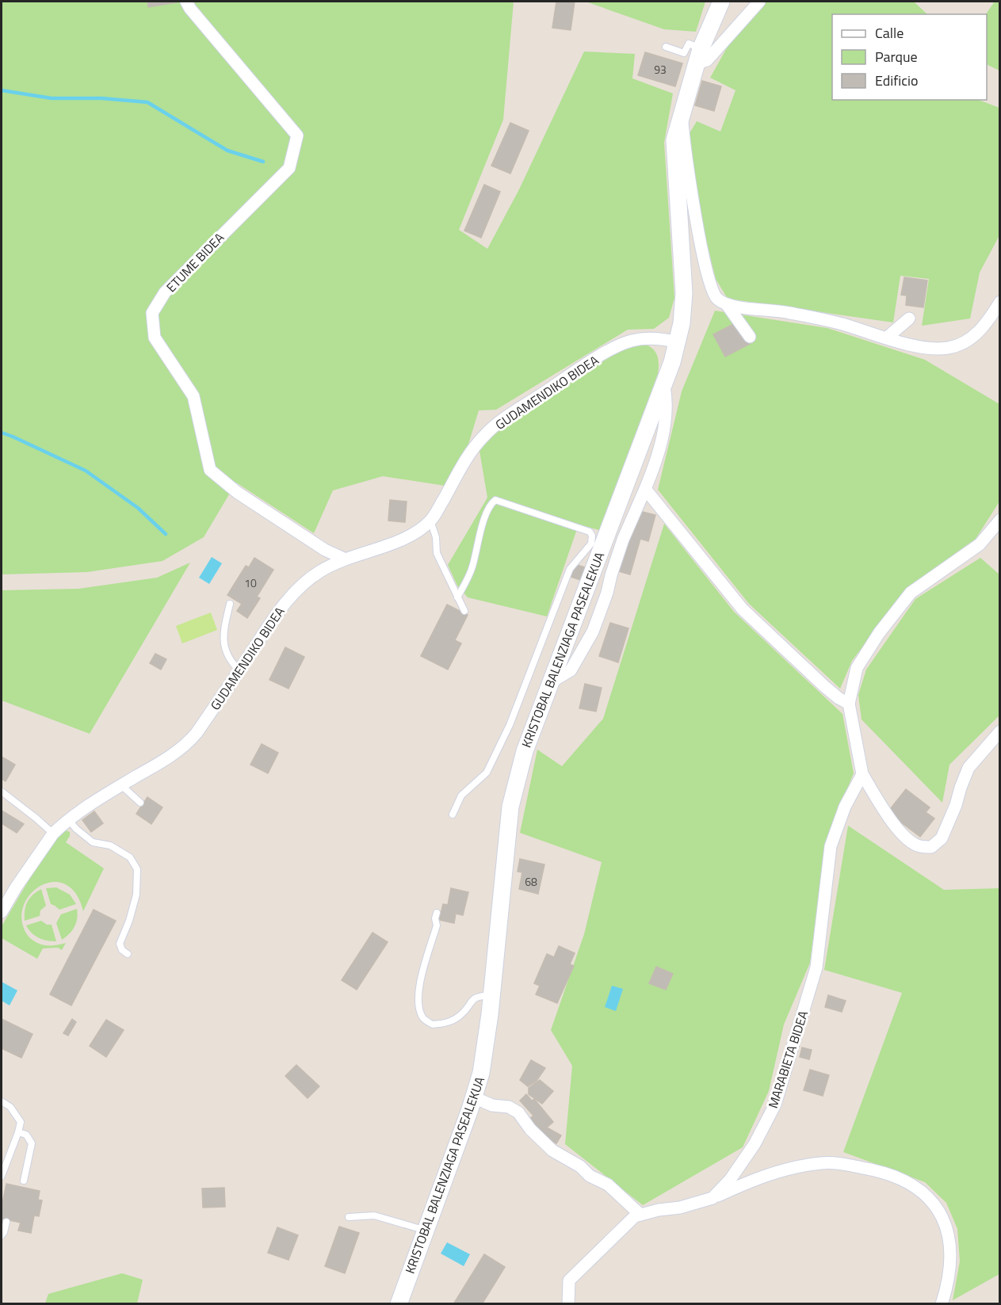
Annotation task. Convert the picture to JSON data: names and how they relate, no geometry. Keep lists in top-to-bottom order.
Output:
{
  "streets": {
    "street": [
      "ETUME BIDEA",
      "GUDAMENDIKO BIDEA",
      "KRISTOBAL BALENZIAGA PASEALEKUA",
      "MARABIETA BIDEA"
    ]
  },
  "crossings": [
    ["ETUME BIDEA", "GUDAMENDIKO BIDEA"],
    ["GUDAMENDIKO BIDEA", "KRISTOBAL BALENZIAGA PASEALEKUA"]
  ],
  "house_numbers": ["93", "10", "68"],
  "legend": ["Calle", "Parque", "Edificio"]
}
